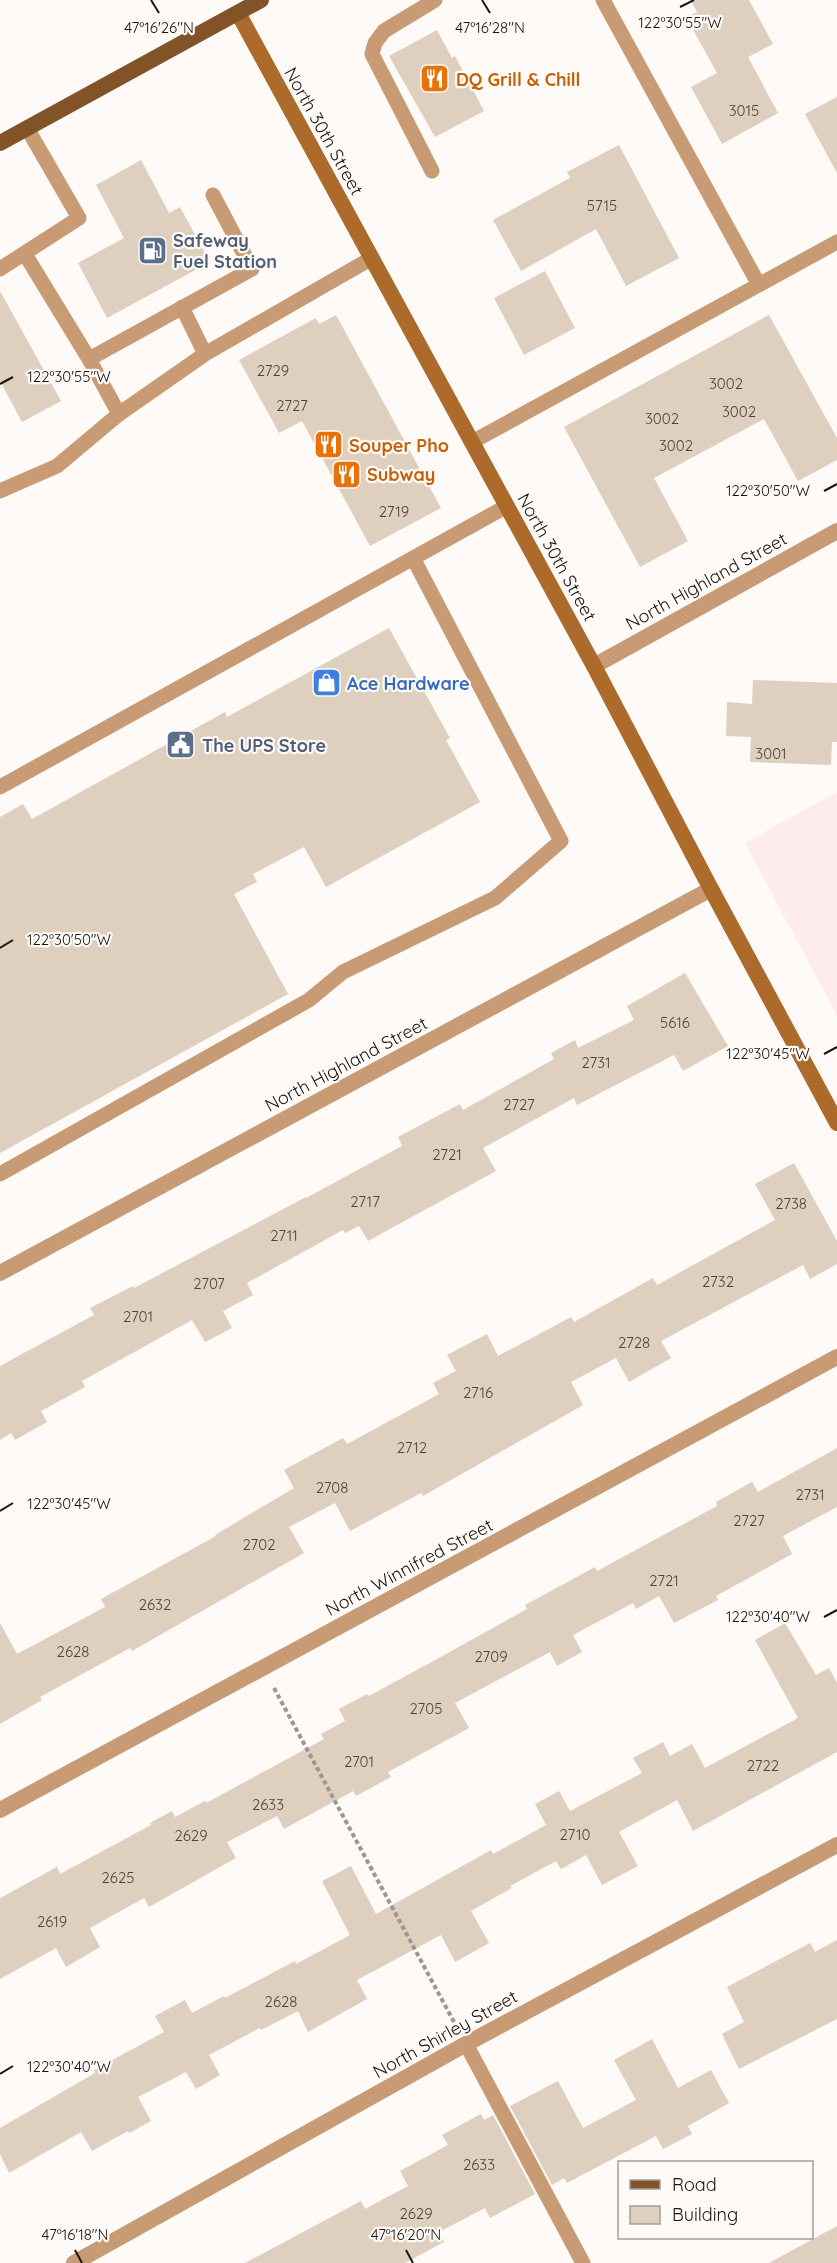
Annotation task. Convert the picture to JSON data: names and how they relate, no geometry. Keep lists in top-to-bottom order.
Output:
{
  "streets": {
    "main road": ["North 30th Street"],
    "street": ["North Highland Street", "North Winnifred Street", "North Shirley Street"]
  },
  "crossings": [
    ["North 30th Street", "North Highland Street"]
  ],
  "places": {
    "restaurant": ["DQ Grill & Chill", "Souper Pho", "Subway"],
    "fuel station": ["Safeway Fuel Station"],
    "shop": ["Ace Hardware"],
    "public building": ["The UPS Store"]
  },
  "house_numbers": [
    "3015",
    "5715",
    "2729",
    "3002",
    "2727",
    "3002",
    "3002",
    "3002",
    "2719",
    "3001",
    "5616",
    "2731",
    "2727",
    "2721",
    "2717",
    "2738",
    "2711",
    "2732",
    "2707",
    "2701",
    "2728",
    "2716",
    "2712",
    "2708",
    "2731",
    "2727",
    "2702",
    "2721",
    "2632",
    "2628",
    "2709",
    "2705",
    "2701",
    "2722",
    "2633",
    "2710",
    "2629",
    "2625",
    "2619",
    "2628",
    "2633",
    "2629"
  ],
  "legend": ["Road", "Building"],
  "coordinates": [
    "122°30'55\"W",
    "47°16'26\"N",
    "47°16'28\"N",
    "122°30'50\"W",
    "122°30'45\"W",
    "122°30'40\"W",
    "47°16'18\"N",
    "47°16'20\"N"
  ]
}
